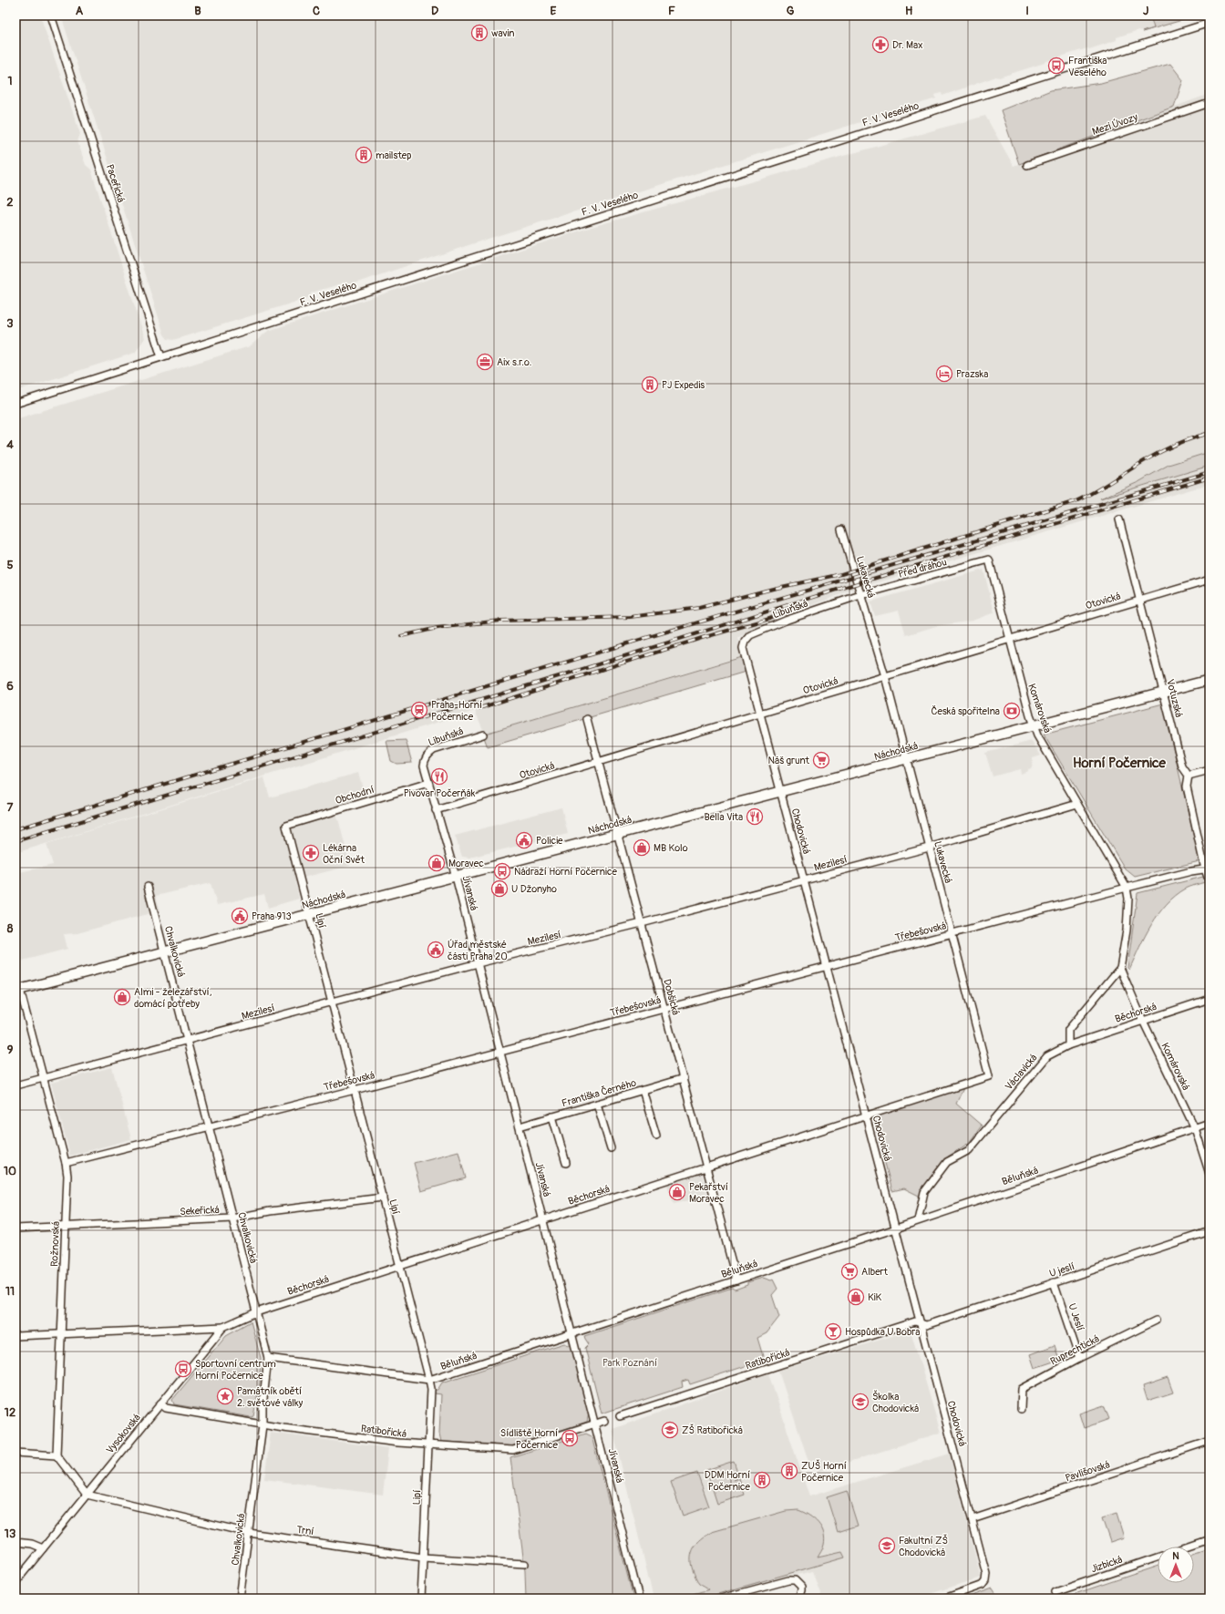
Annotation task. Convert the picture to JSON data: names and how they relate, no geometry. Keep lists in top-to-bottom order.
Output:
{
  "streets": {
    "main road": ["Náchodská"],
    "street": [
      "F. V. Veselého",
      "Mezi Úvozy",
      "Paceřická",
      "Před dráhou",
      "Lukavecká",
      "Otovická",
      "Libuňská",
      "Votuzská",
      "Komárovská",
      "Obchodní",
      "Chodovická",
      "Mezilesí",
      "Jívanská",
      "Lipí",
      "Třebešovská",
      "Chvalkovická",
      "Dobšická",
      "Běchorská",
      "Václavická",
      "Františka Černého",
      "Běluňská",
      "Sekeřická",
      "Rožnovská",
      "U jeslí",
      "U Jeslí",
      "Ruprechtická",
      "Ratibořická",
      "Vysokovská",
      "Pavlišovská",
      "Trní",
      "Jizbická"
    ]
  },
  "crossings": [
    ["F. V. Veselého", "Paceřická"],
    ["Před dráhou", "Lukavecká"],
    ["Před dráhou", "Libuňská"],
    ["Před dráhou", "Komárovská"],
    ["Lukavecká", "Otovická"],
    ["Lukavecká", "Libuňská"],
    ["Lukavecká", "Náchodská"],
    ["Lukavecká", "Chodovická"],
    ["Lukavecká", "Mezilesí"],
    ["Lukavecká", "Třebešovská"],
    ["Lukavecká", "Běchorská"],
    ["Otovická", "Votuzská"],
    ["Otovická", "Komárovská"],
    ["Otovická", "Chodovická"],
    ["Otovická", "Jívanská"],
    ["Otovická", "Dobšická"],
    ["Libuňská", "Chodovická"],
    ["Libuňská", "Jívanská"],
    ["Votuzská", "Náchodská"],
    ["Votuzská", "Třebešovská"],
    ["Komárovská", "Náchodská"],
    ["Komárovská", "Mezilesí"],
    ["Komárovská", "Třebešovská"],
    ["Komárovská", "Běchorská"],
    ["Komárovská", "Běluňská"],
    ["Náchodská", "Chodovická"],
    ["Náchodská", "Jívanská"],
    ["Náchodská", "Lipí"],
    ["Náchodská", "Chvalkovická"],
    ["Náchodská", "Dobšická"],
    ["Náchodská", "Rožnovská"],
    ["Obchodní", "Jívanská"],
    ["Obchodní", "Lipí"],
    ["Chodovická", "Mezilesí"],
    ["Chodovická", "Třebešovská"],
    ["Chodovická", "Běchorská"],
    ["Chodovická", "Běluňská"],
    ["Chodovická", "U jeslí"],
    ["Chodovická", "Ratibořická"],
    ["Chodovická", "Pavlišovská"],
    ["Mezilesí", "Jívanská"],
    ["Mezilesí", "Lipí"],
    ["Mezilesí", "Chvalkovická"],
    ["Mezilesí", "Dobšická"],
    ["Mezilesí", "Rožnovská"],
    ["Jívanská", "Třebešovská"],
    ["Jívanská", "Běchorská"],
    ["Jívanská", "Františka Černého"],
    ["Jívanská", "Běluňská"],
    ["Jívanská", "Ratibořická"],
    ["Lipí", "Třebešovská"],
    ["Lipí", "Běchorská"],
    ["Lipí", "Běluňská"],
    ["Lipí", "Sekeřická"],
    ["Lipí", "Ratibořická"],
    ["Lipí", "Trní"],
    ["Třebešovská", "Chvalkovická"],
    ["Třebešovská", "Dobšická"],
    ["Třebešovská", "Rožnovská"],
    ["Chvalkovická", "Běchorská"],
    ["Chvalkovická", "Běluňská"],
    ["Chvalkovická", "Sekeřická"],
    ["Chvalkovická", "Ratibořická"],
    ["Chvalkovická", "Vysokovská"],
    ["Chvalkovická", "Trní"],
    ["Dobšická", "Běchorská"],
    ["Dobšická", "Františka Černého"],
    ["Dobšická", "Běluňská"],
    ["Běchorská", "Václavická"],
    ["Běchorská", "Vysokovská"],
    ["Václavická", "Běluňská"],
    ["Sekeřická", "Rožnovská"],
    ["U jeslí", "U Jeslí"],
    ["U jeslí", "Ratibořická"],
    ["U Jeslí", "Ruprechtická"],
    ["Ratibořická", "Vysokovská"],
    ["Vysokovská", "Trní"]
  ],
  "districts": ["Horní Počernice"],
  "parks": ["Park Poznání"],
  "places": {
    "building": [
      "wavin",
      "mailstep",
      "PJ Expedis",
      "ZUŠ Horní Počernice",
      "DDM Horní Počernice"
    ],
    "pharmacy": ["Dr. Max", "Lékárna Oční Svět"],
    "bus stop": [
      "Františka Veselého",
      "Nádraží Horní Počernice",
      "Sportovní centrum Horní Počernice",
      "Sídliště Horní Počernice"
    ],
    "office": ["Aix s.r.o."],
    "hotel": ["Prazska"],
    "station": ["Praha-Horní Počernice"],
    "bank": ["Česká spořitelna"],
    "supermarket": ["Náš grunt", "Albert"],
    "restaurant": ["Pivovar Počerňák", "Bella Vita"],
    "public building": ["Policie", "Praha 913", "Úřad městské části Praha 20"],
    "shop": [
      "MB Kolo",
      "Moravec",
      "U Džonyho",
      "Almi - železářství, domácí potřeby",
      "Pekařství Moravec",
      "KiK"
    ],
    "bar": ["Hospůdka U Bobra"],
    "place": ["Památník obětí 2. světové války"],
    "school or university": ["Školka Chodovická", "ZŠ Ratibořická", "Fakultní ZŠ Chodovická"]
  },
  "north": "top",
  "grid": {
    "columns": [
      "A",
      "B",
      "C",
      "D",
      "E",
      "F",
      "G",
      "H",
      "I",
      "J"
    ],
    "rows": [
      "1",
      "2",
      "3",
      "4",
      "5",
      "6",
      "7",
      "8",
      "9",
      "10",
      "11",
      "12",
      "13"
    ]
  }
}
